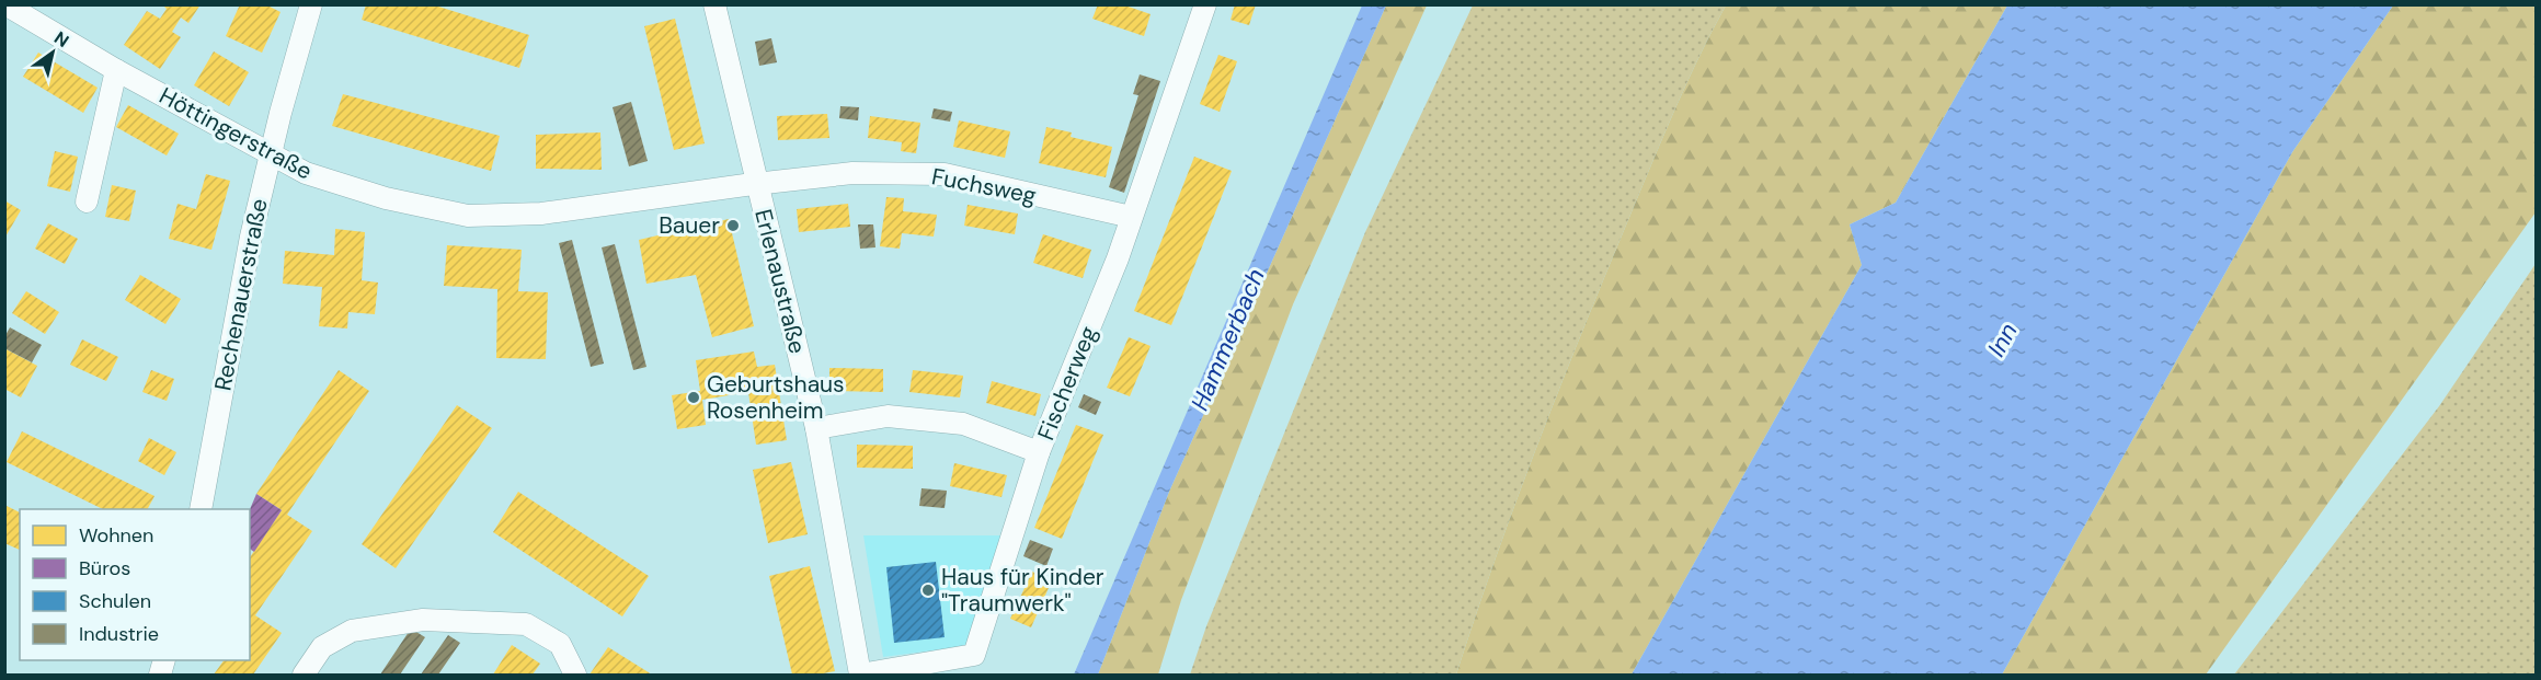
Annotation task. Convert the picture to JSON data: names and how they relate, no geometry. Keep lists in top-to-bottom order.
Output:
{
  "streets": {
    "street": [
      "Höttingerstraße",
      "Fuchsweg",
      "Erlenaustraße",
      "Rechenauerstraße",
      "Fischerweg"
    ]
  },
  "crossings": [
    ["Höttingerstraße", "Fuchsweg"],
    ["Höttingerstraße", "Erlenaustraße"],
    ["Höttingerstraße", "Rechenauerstraße"],
    ["Fuchsweg", "Erlenaustraße"],
    ["Fuchsweg", "Fischerweg"],
    ["Erlenaustraße", "Fischerweg"]
  ],
  "water": ["Hammerbach", "Inn"],
  "places": ["Bauer", "Geburtshaus Rosenheim", "Haus für Kinder \"Traumwerk\""],
  "legend": [
    "Wohnen",
    "Büros",
    "Schulen",
    "Industrie"
  ],
  "north": "top right"
}
